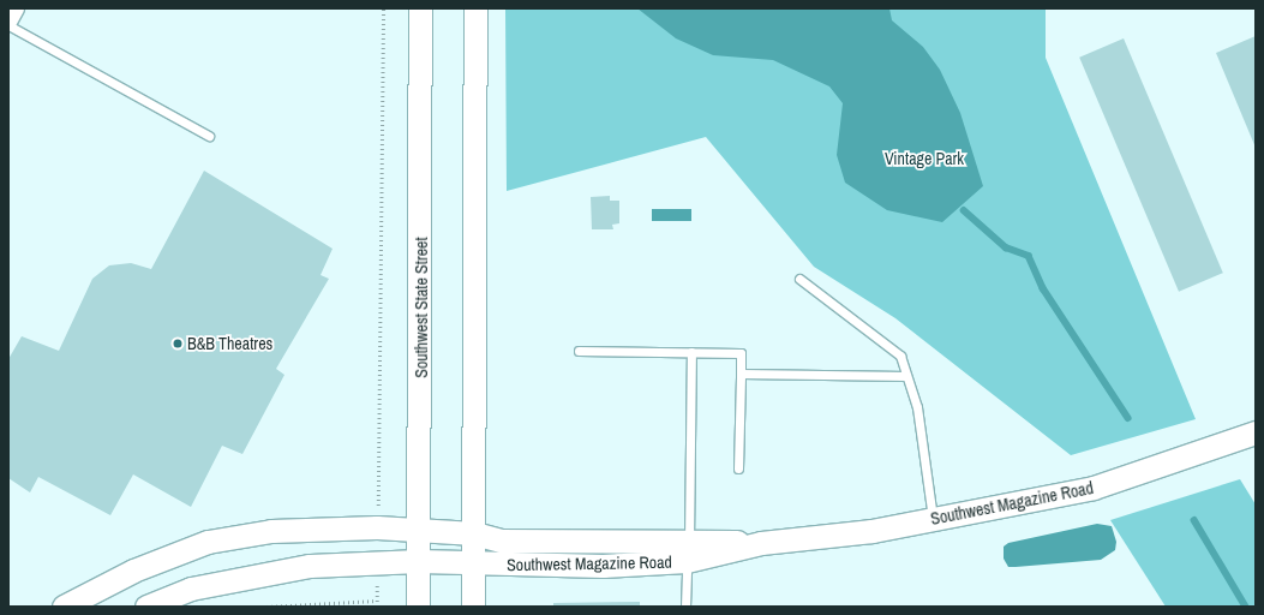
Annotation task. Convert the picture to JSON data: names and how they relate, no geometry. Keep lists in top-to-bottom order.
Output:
{
  "streets": {
    "main road": ["Southwest State Street", "Southwest Magazine Road"]
  },
  "crossings": [
    ["Southwest State Street", "Southwest Magazine Road"]
  ],
  "parks": ["Vintage Park"],
  "places": ["B&B Theatres"]
}
